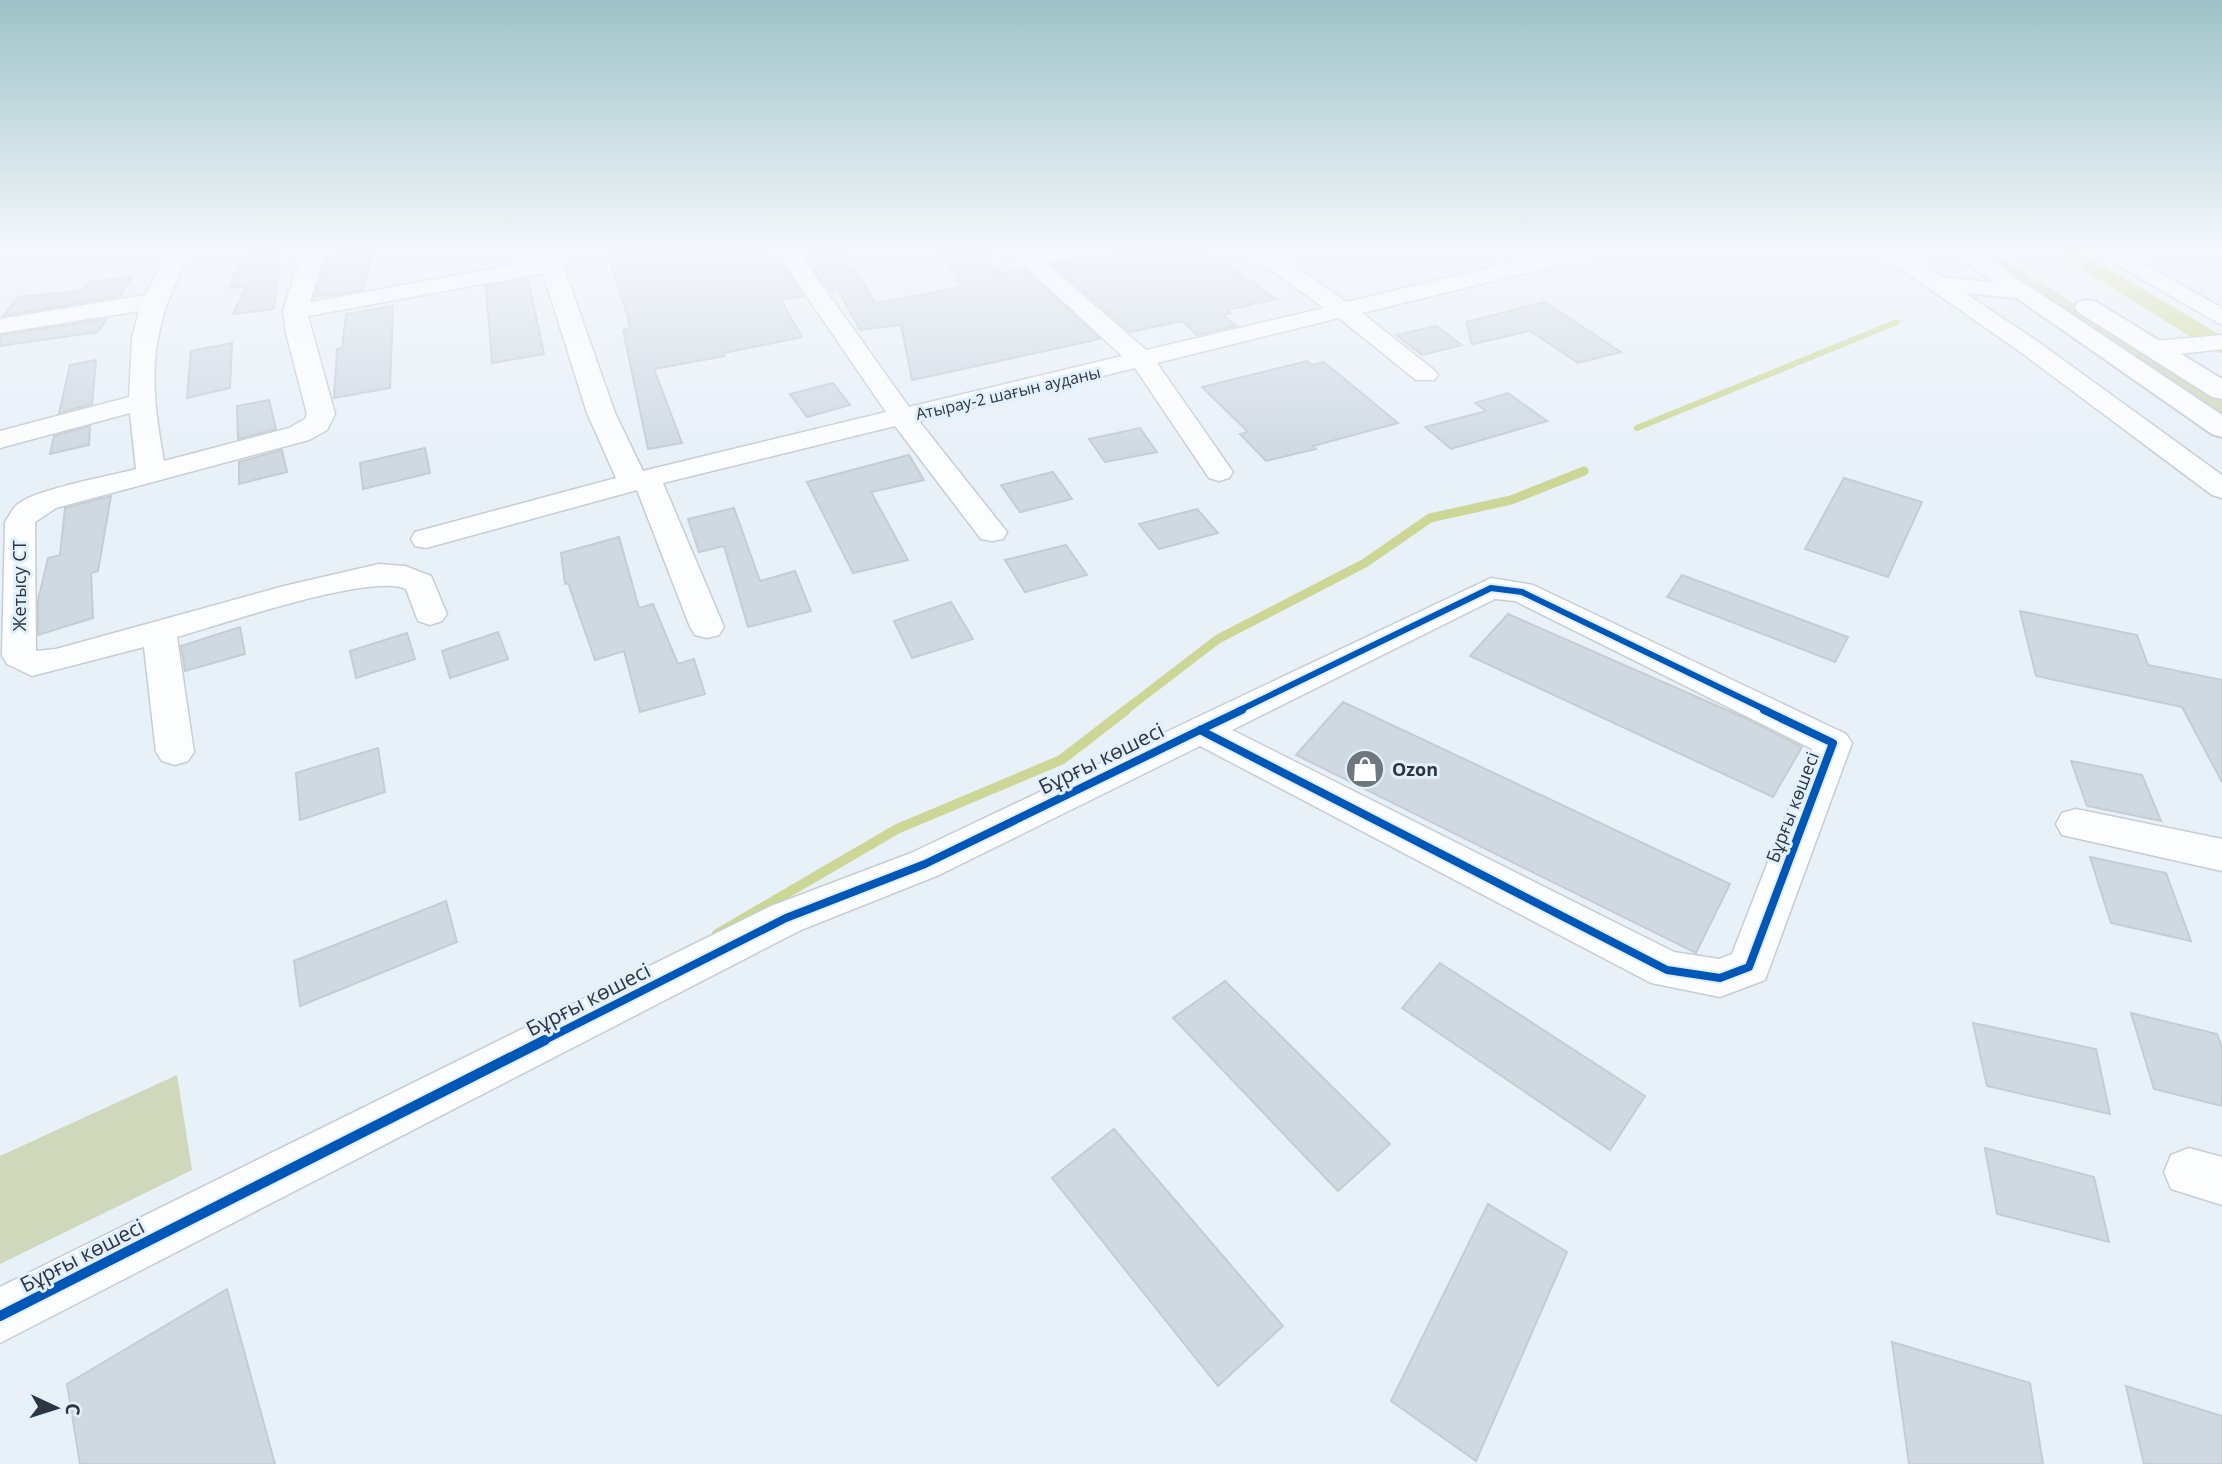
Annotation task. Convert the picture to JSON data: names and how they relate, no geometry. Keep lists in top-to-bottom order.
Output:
{
  "streets": {
    "street": ["Атырау-2 шағын ауданы", "Жетысу СТ", "Бұрғы көшесі"]
  },
  "places": {
    "shop": ["Ozon"]
  },
  "north": "right"
}
